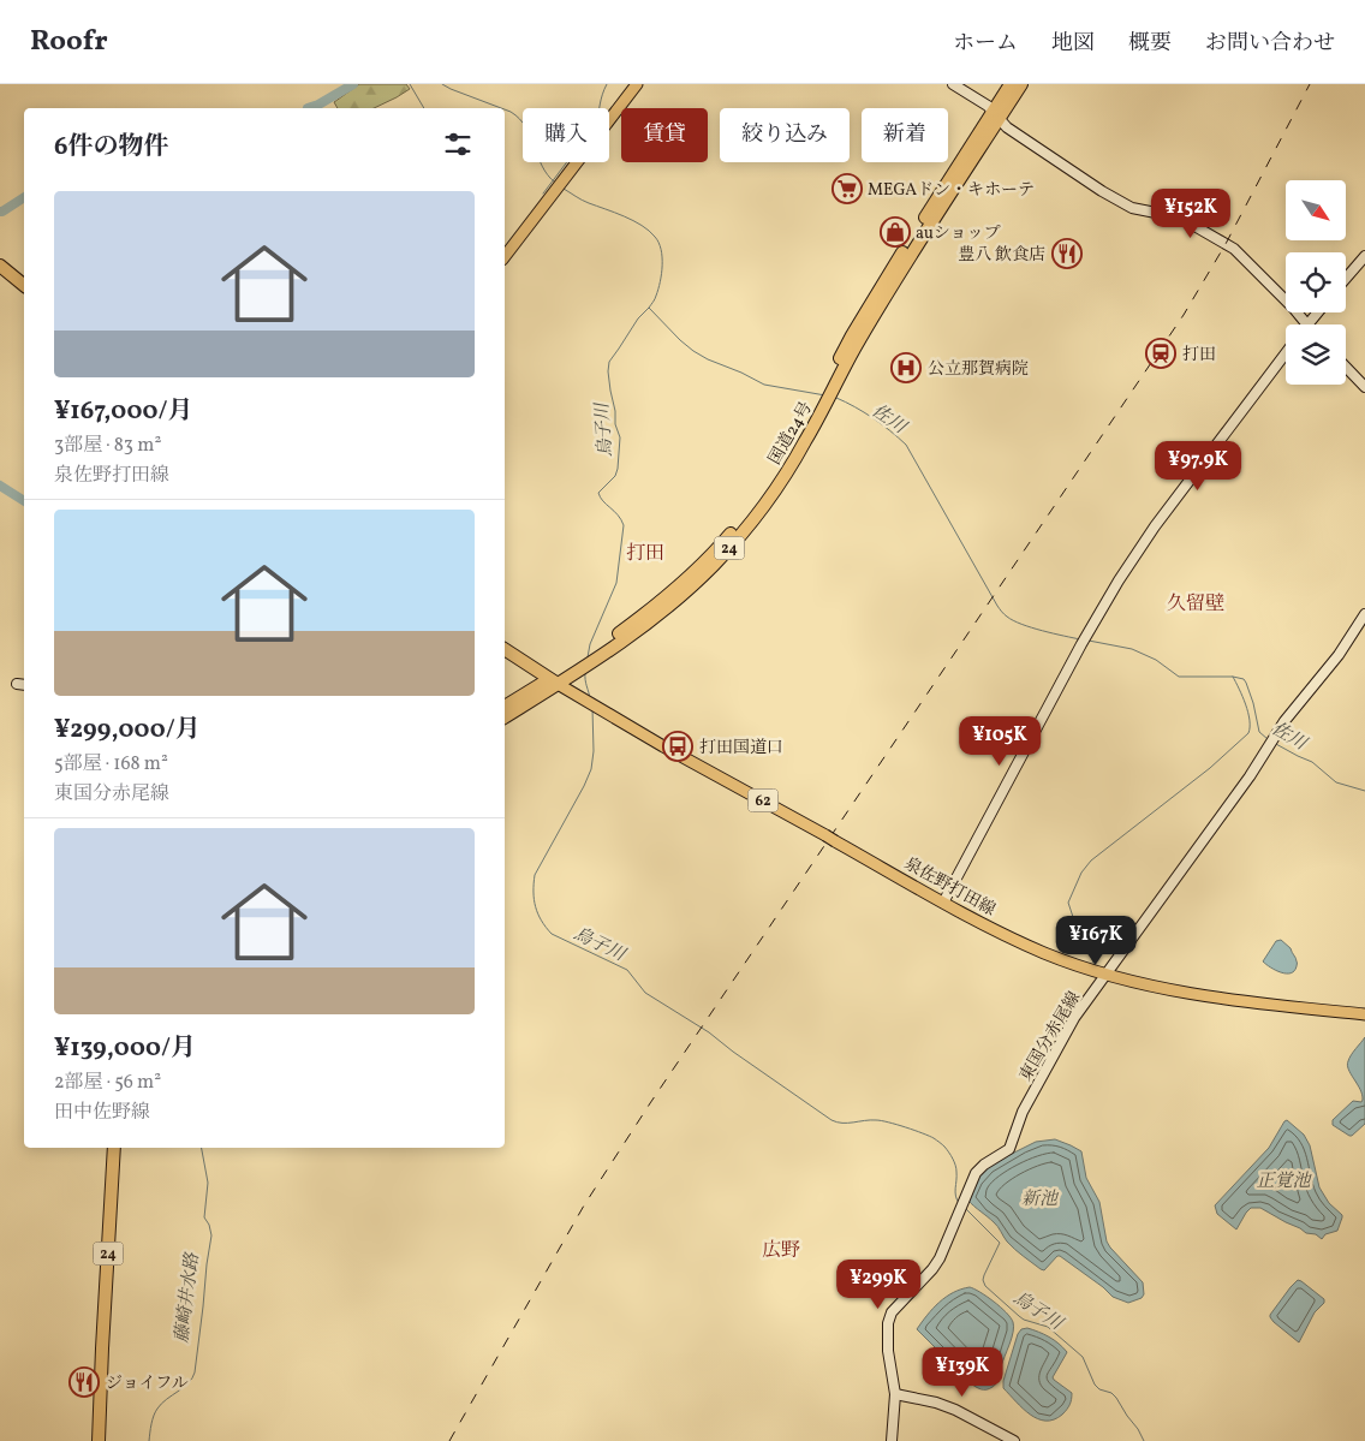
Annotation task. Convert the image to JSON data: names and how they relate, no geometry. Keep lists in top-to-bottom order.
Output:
{
  "streets": {
    "highway": ["国道24号", "24"],
    "main road": ["62", "泉佐野打田線"],
    "street": ["東国分赤尾線"]
  },
  "crossings": [
    ["国道24号", "泉佐野打田線"],
    ["泉佐野打田線", "東国分赤尾線"]
  ],
  "districts": ["打田", "久留壁", "広野"],
  "water": [
    "佐川",
    "烏子川",
    "正覚池",
    "新池",
    "藤崎井水路"
  ],
  "places": {
    "supermarket": ["MEGAドン・キホーテ"],
    "shop": ["auショップ"],
    "restaurant": ["豊八 飲食店", "ジョイフル"],
    "station": ["打田"],
    "hospital": ["公立那賀病院"],
    "bus stop": ["打田国道口"]
  },
  "north": "bottom right",
  "page": {
    "header": "Roofr",
    "nav": [
      "ホーム",
      "地図",
      "概要",
      "お問い合わせ"
    ],
    "chip": [
      "購入",
      "賃貸",
      "絞り込み",
      "新着"
    ],
    "heading": "6件の物件",
    "list": [
      {
        "name": "¥167,000/月",
        "note": "3部屋 · 83 m² · 泉佐野打田線"
      },
      {
        "name": "¥299,000/月",
        "note": "5部屋 · 168 m² · 東国分赤尾線"
      },
      {
        "name": "¥139,000/月",
        "note": "2部屋 · 56 m² · 田中佐野線"
      }
    ],
    "price": [
      "¥152K",
      "¥97.9K",
      "¥105K",
      "¥167K",
      "¥299K",
      "¥139K"
    ]
  }
}
